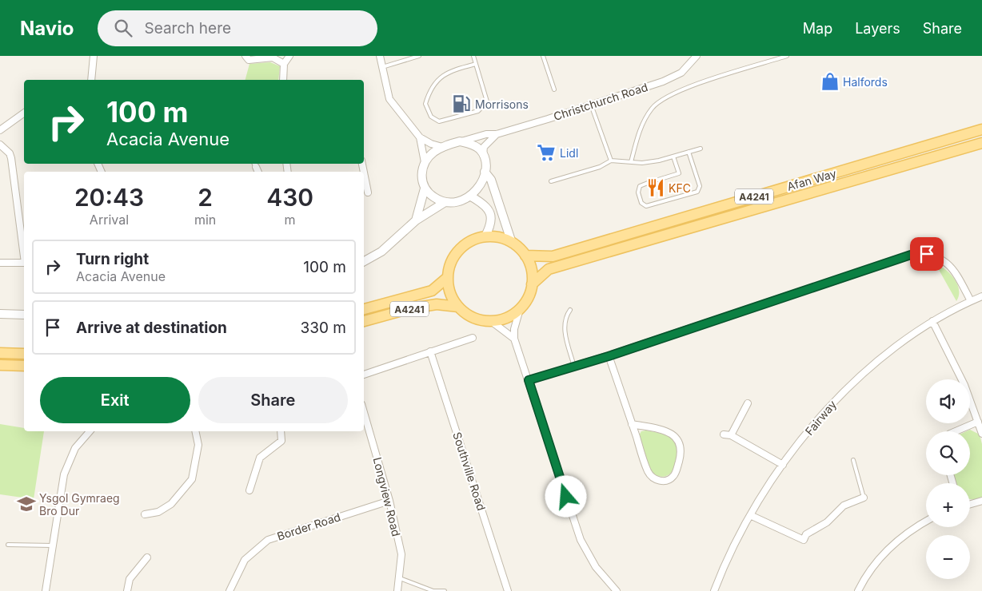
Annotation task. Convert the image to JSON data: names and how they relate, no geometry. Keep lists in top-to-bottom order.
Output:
{
  "streets": {
    "main road": ["Afan Way", "A4241"],
    "street": [
      "Christchurch Road",
      "Fairway",
      "Southville Road",
      "Longview Road",
      "Border Road"
    ]
  },
  "crossings": [
    ["Afan Way", "A4241"],
    ["Longview Road", "Border Road"]
  ],
  "places": {
    "shop": ["Halfords"],
    "fuel station": ["Morrisons"],
    "supermarket": ["Lidl"],
    "restaurant": ["KFC"],
    "school or university": ["Ysgol Gymraeg Bro Dur"]
  },
  "page": {
    "header": "Navio",
    "search": "Search here",
    "nav": ["Map", "Layers", "Share"],
    "turn": ["100 m", "Acacia Avenue"],
    "eta": [
      "20:43",
      "Arrival",
      "2",
      "min",
      "430",
      "m"
    ],
    "list": [
      {
        "name": "Turn right",
        "note": "Acacia Avenue",
        "value": "100 m"
      },
      {
        "name": "Arrive at destination",
        "value": "330 m"
      }
    ],
    "buttons": ["Exit", "Share"],
    "map_buttons": ["+", "−"]
  }
}
